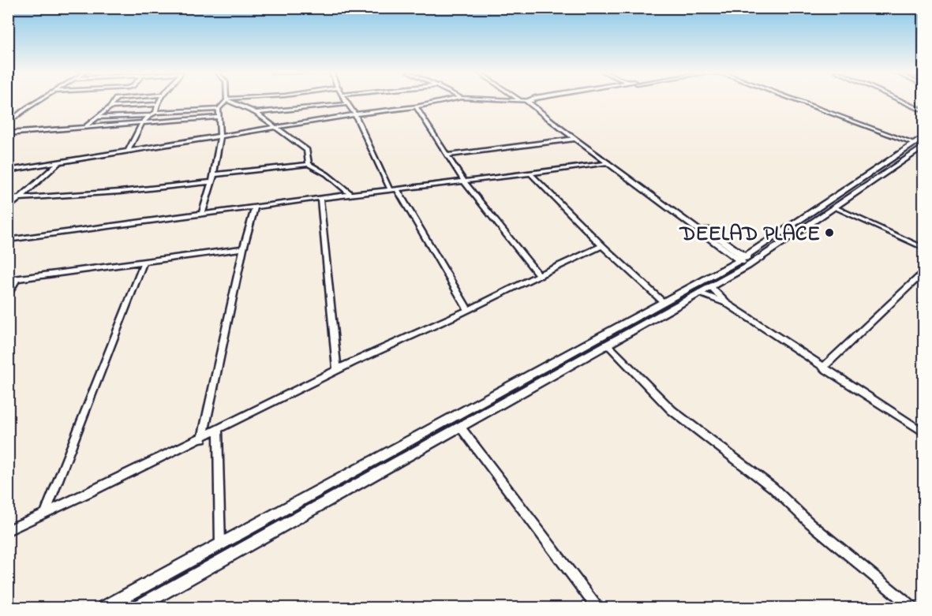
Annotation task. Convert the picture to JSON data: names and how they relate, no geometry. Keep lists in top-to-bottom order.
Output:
{
  "places": ["DEELAD PLACE"]
}
